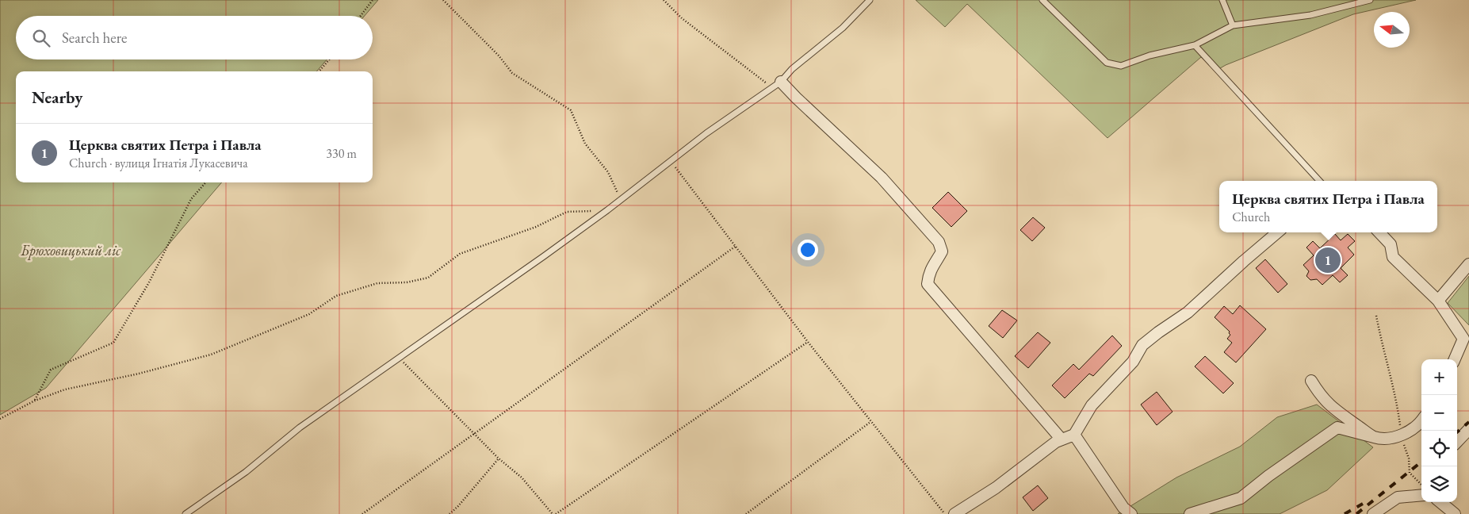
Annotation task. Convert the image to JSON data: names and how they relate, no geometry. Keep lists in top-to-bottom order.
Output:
{
  "parks": ["Брюховицький ліс"],
  "north": "left",
  "page": {
    "search": "Search here",
    "heading": "Nearby",
    "list": [
      {
        "mark": "1",
        "name": "Церква святих Петра і Павла",
        "note": "Church · вулиця Ігнатія Лукасевича",
        "value": "330 m"
      }
    ],
    "popup": ["Церква святих Петра і Павла", "Church"],
    "pins": "1",
    "map_buttons": ["+", "−"]
  }
}
